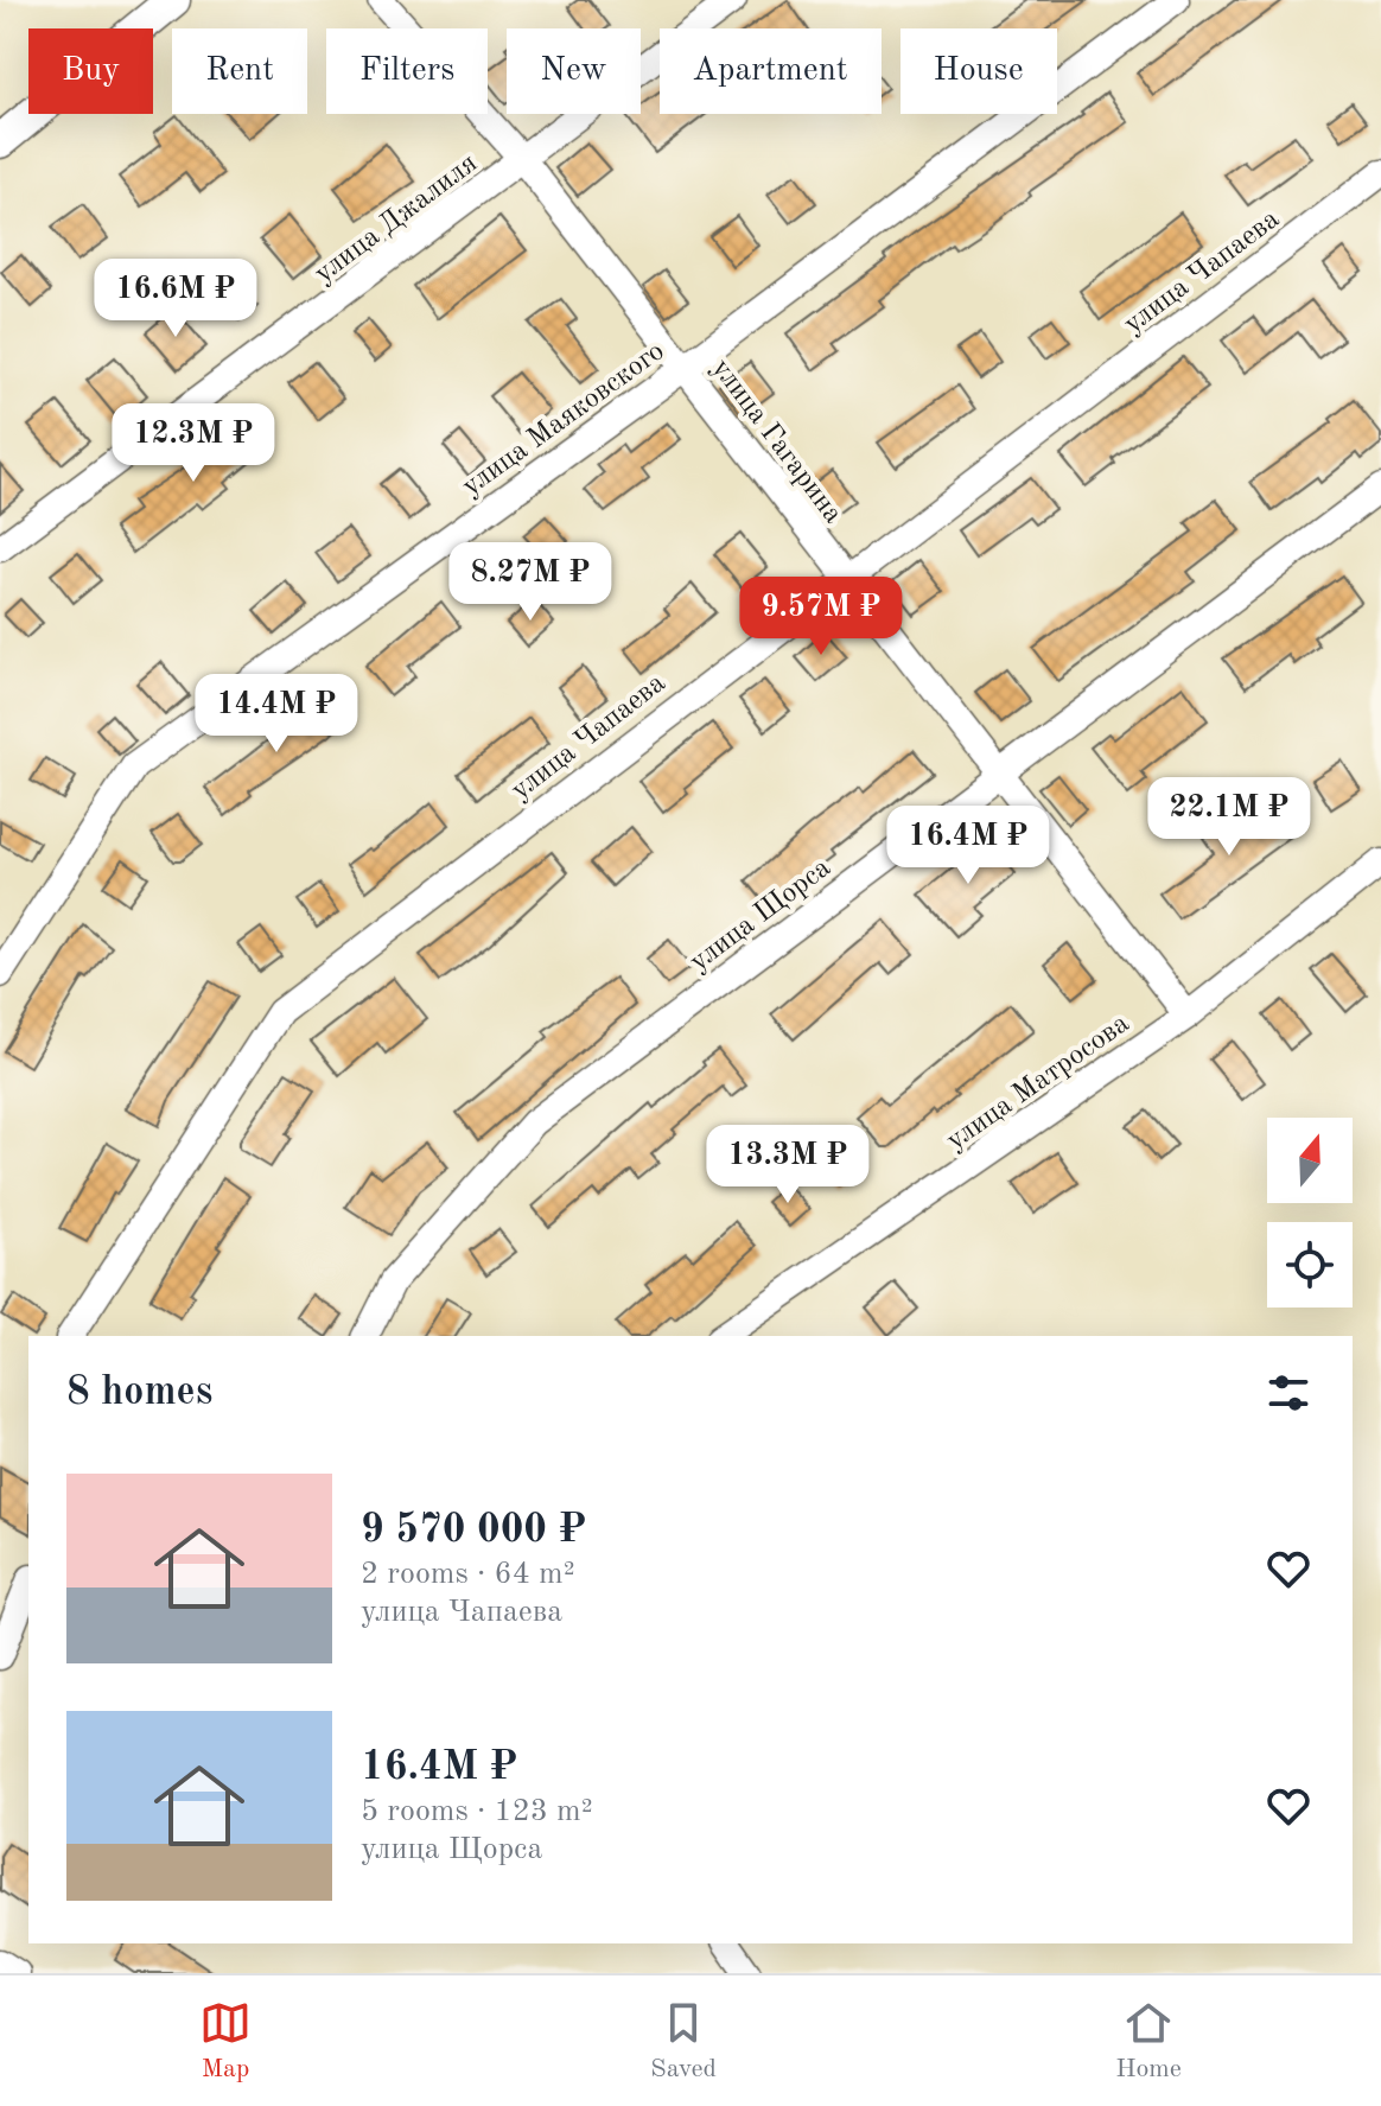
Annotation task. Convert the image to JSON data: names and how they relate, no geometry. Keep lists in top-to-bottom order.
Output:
{
  "streets": {
    "street": [
      "улица Джалиля",
      "улица Чапаева",
      "улица Маяковского",
      "улица Гагарина",
      "улица Щорса",
      "улица Матросова"
    ]
  },
  "crossings": [
    ["улица Джалиля", "улица Гагарина"],
    ["улица Чапаева", "улица Гагарина"],
    ["улица Маяковского", "улица Гагарина"],
    ["улица Гагарина", "улица Щорса"],
    ["улица Гагарина", "улица Матросова"]
  ],
  "north": "top",
  "page": {
    "chip": [
      "Buy",
      "Rent",
      "Filters",
      "New",
      "Apartment",
      "House"
    ],
    "price": [
      "16.6M ₽",
      "12.3M ₽",
      "8.27M ₽",
      "9.57M ₽",
      "14.4M ₽",
      "22.1M ₽",
      "16.4M ₽",
      "13.3M ₽"
    ],
    "heading": "8 homes",
    "list": [
      {
        "name": "9 570 000 ₽",
        "note": "2 rooms · 64 m² · улица Чапаева"
      },
      {
        "name": "16.4M ₽",
        "note": "5 rooms · 123 m² · улица Щорса"
      }
    ],
    "tabs": ["Map", "Saved", "Home"]
  }
}
